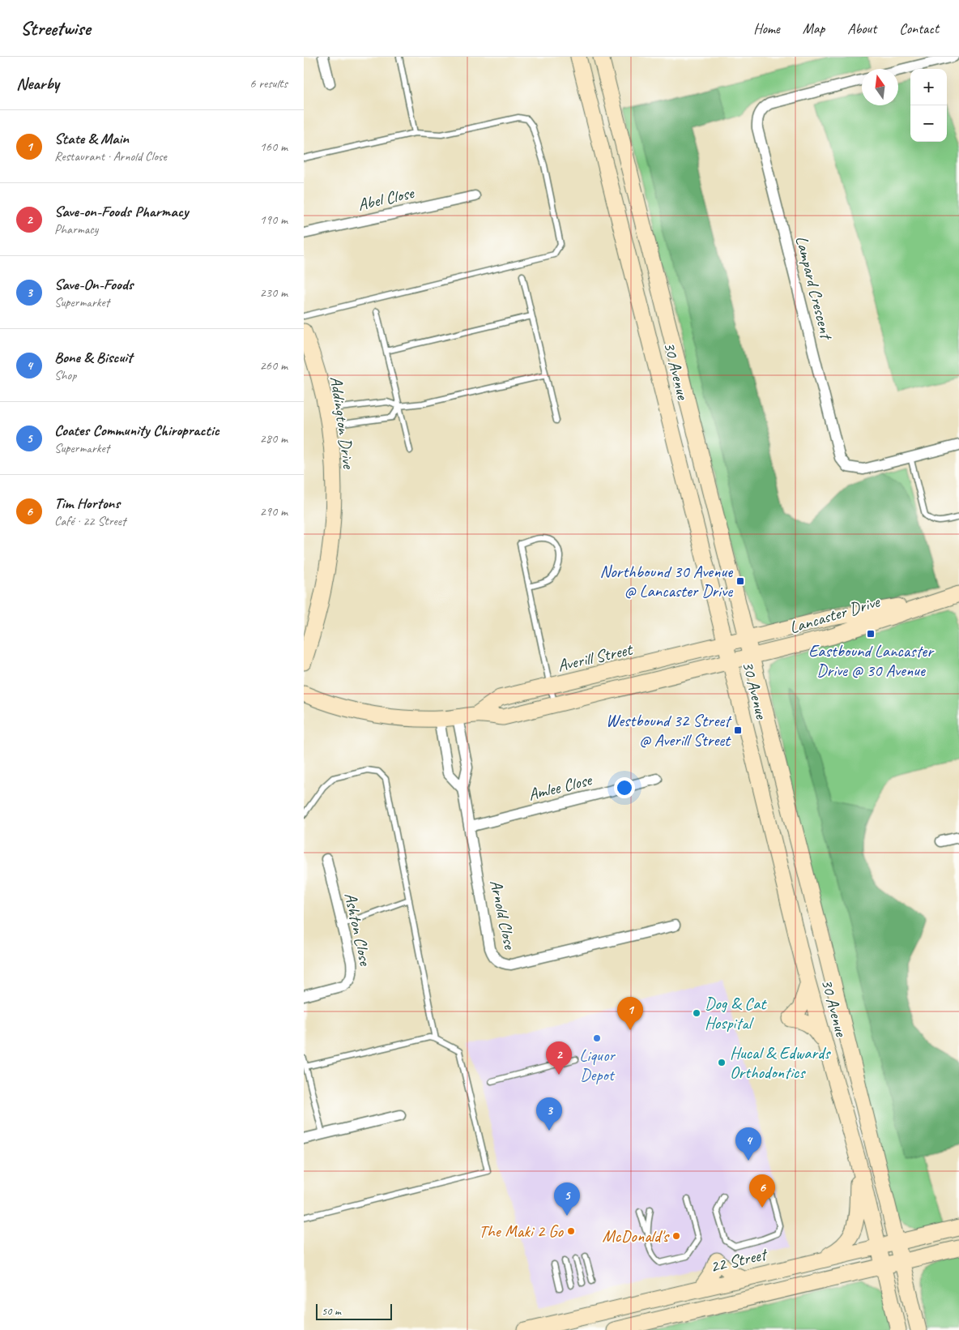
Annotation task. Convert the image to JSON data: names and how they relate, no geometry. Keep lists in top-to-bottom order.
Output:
{
  "streets": {
    "main road": [
      "30 Avenue",
      "Addington Drive",
      "Lancaster Drive",
      "Averill Street",
      "22 Street"
    ],
    "street": [
      "Abel Close",
      "Lampard Crescent",
      "Amlee Close",
      "Arnold Close",
      "Ashton Close"
    ]
  },
  "crossings": [
    ["30 Avenue", "Lancaster Drive"],
    ["30 Avenue", "Averill Street"],
    ["30 Avenue", "22 Street"],
    ["Lancaster Drive", "Averill Street"],
    ["Averill Street", "Arnold Close"],
    ["Amlee Close", "Arnold Close"]
  ],
  "places": {
    "transit": ["Northbound 30 Avenue @ Lancaster Drive", "Eastbound Lancaster Drive @ 30 Avenue", "Westbound 32 Street @ Averill Street"],
    "other": [
      "Dog & Cat Hospital",
      "Liquor Depot",
      "Hucal & Edwards Orthodontics",
      "The Maki 2 Go",
      "McDonald's"
    ]
  },
  "scale_bar": "50 m",
  "north": "top",
  "page": {
    "header": "Streetwise",
    "nav": [
      "Home",
      "Map",
      "About",
      "Contact"
    ],
    "heading": ["Nearby", "6 results"],
    "map_buttons": ["+", "−"],
    "list": [
      {
        "mark": "1",
        "name": "State & Main",
        "note": "Restaurant · Arnold Close",
        "value": "160 m"
      },
      {
        "mark": "2",
        "name": "Save-on-Foods Pharmacy",
        "note": "Pharmacy",
        "value": "190 m"
      },
      {
        "mark": "3",
        "name": "Save-On-Foods",
        "note": "Supermarket",
        "value": "230 m"
      },
      {
        "mark": "4",
        "name": "Bone & Biscuit",
        "note": "Shop",
        "value": "260 m"
      },
      {
        "mark": "5",
        "name": "Coates Community Chiropractic",
        "note": "Supermarket",
        "value": "280 m"
      },
      {
        "mark": "6",
        "name": "Tim Hortons",
        "note": "Café · 22 Street",
        "value": "290 m"
      }
    ],
    "pins": [
      "1",
      "2",
      "3",
      "4",
      "6",
      "5"
    ],
    "scale": "50 m"
  }
}
